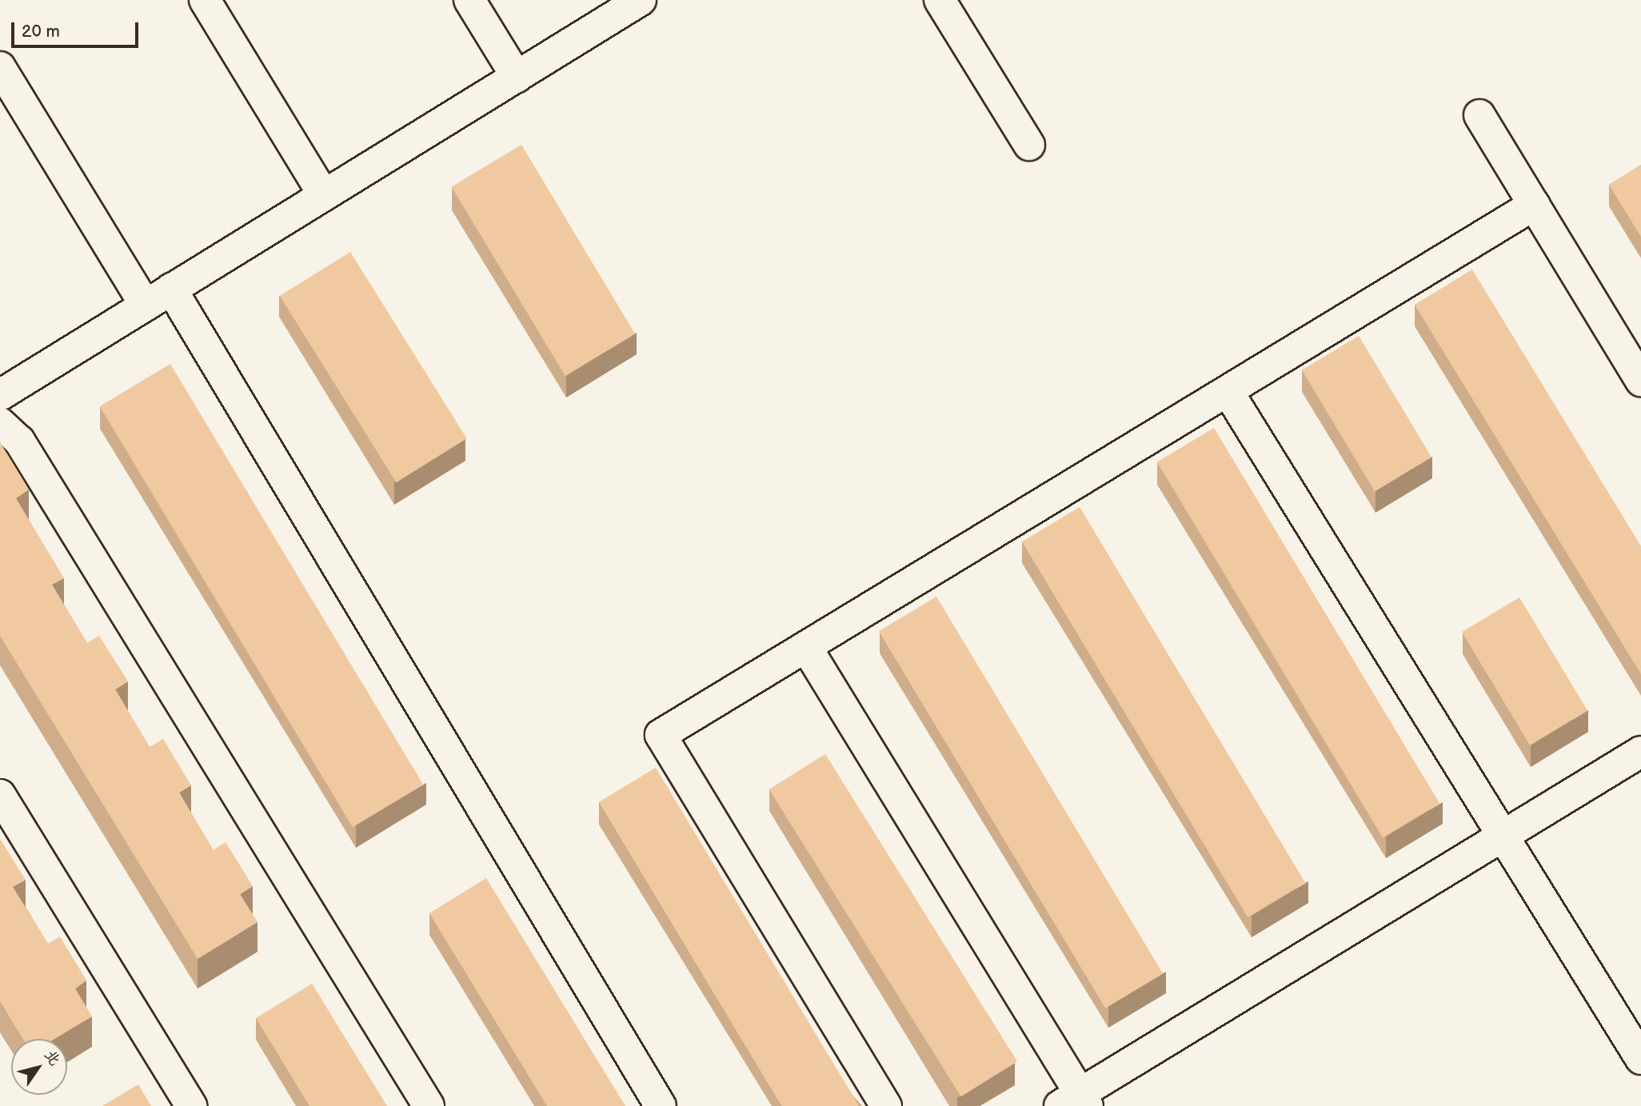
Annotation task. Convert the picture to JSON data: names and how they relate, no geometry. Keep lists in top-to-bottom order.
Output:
{
  "scale_bar": "20 m",
  "north": "top right"
}
